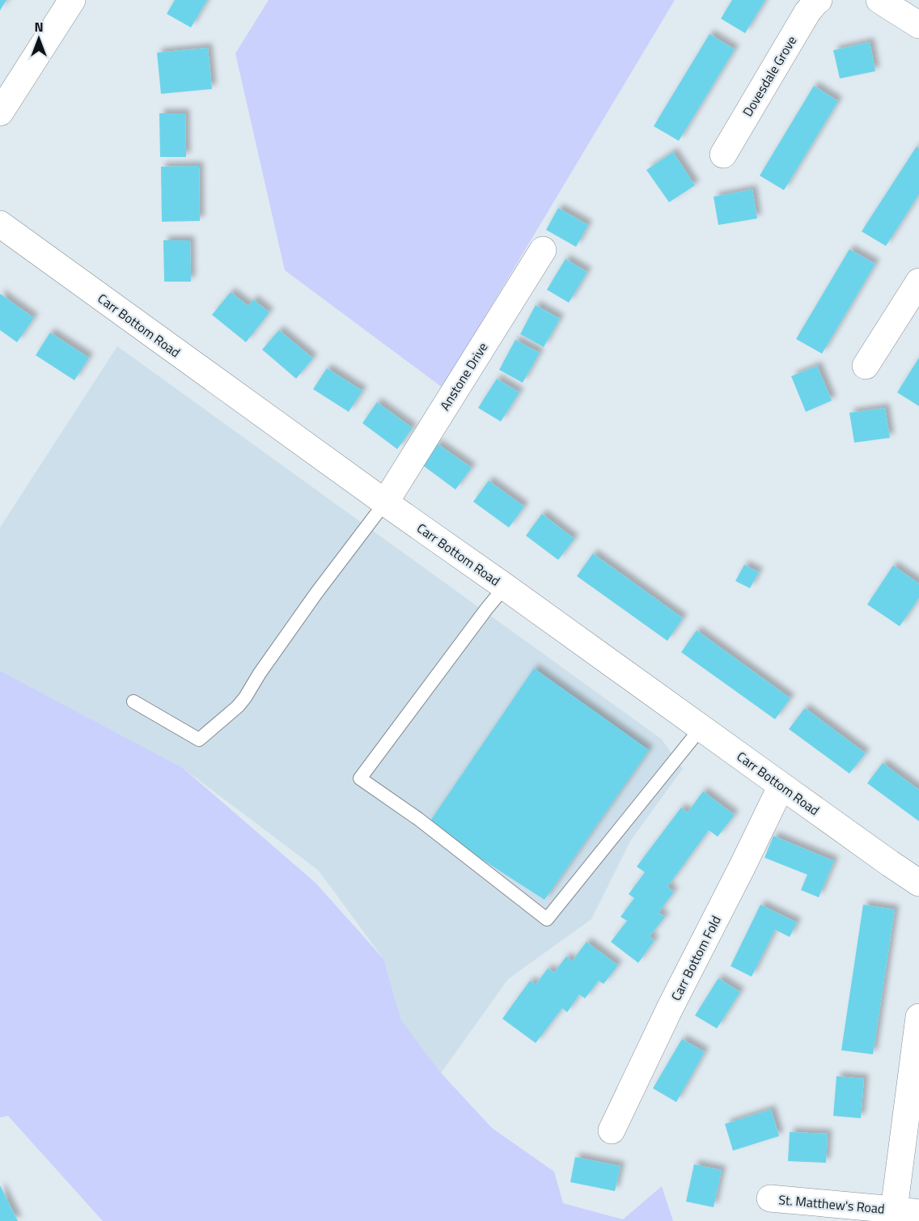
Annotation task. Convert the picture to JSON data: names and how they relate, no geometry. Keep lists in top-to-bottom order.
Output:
{
  "streets": {
    "street": [
      "Dovesdale Grove",
      "Carr Bottom Road",
      "Anstone Drive",
      "Carr Bottom Fold",
      "St. Matthew's Road"
    ]
  },
  "crossings": [
    ["Carr Bottom Road", "Anstone Drive"],
    ["Carr Bottom Road", "Carr Bottom Fold"]
  ],
  "north": "top"
}
